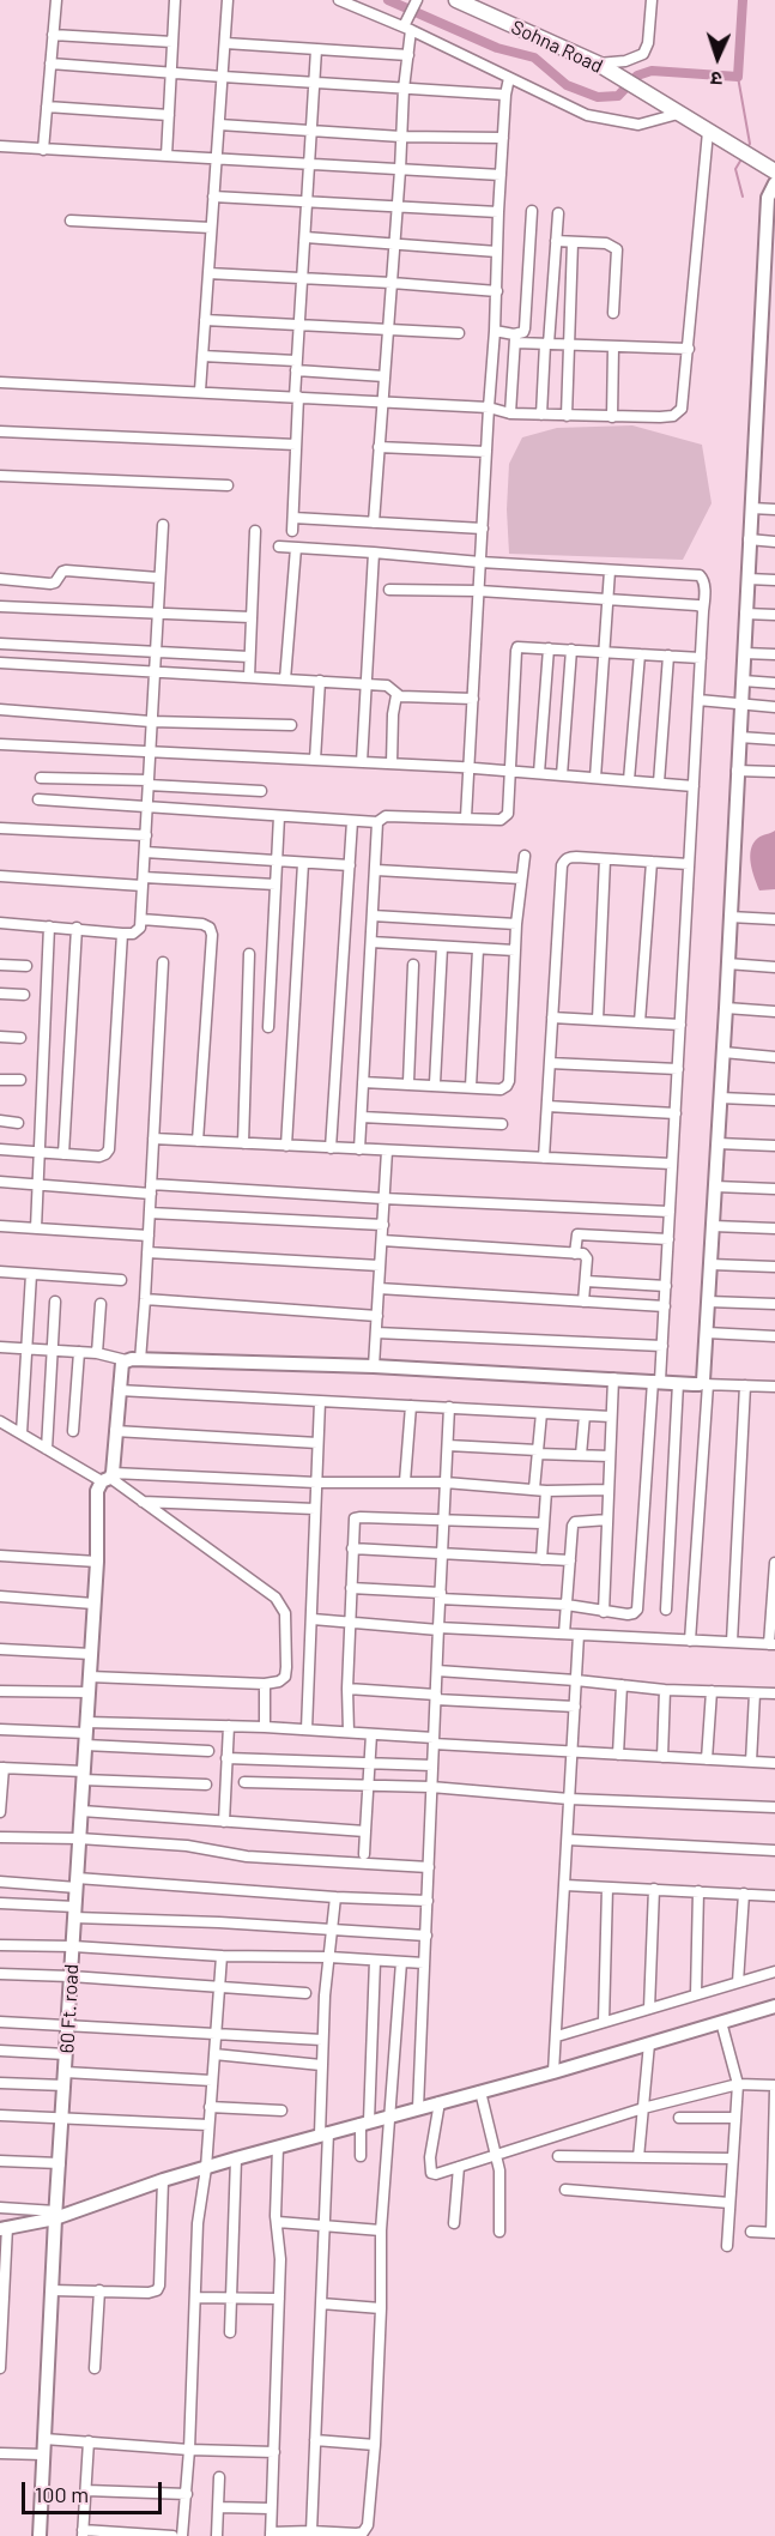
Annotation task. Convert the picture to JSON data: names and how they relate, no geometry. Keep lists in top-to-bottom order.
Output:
{
  "streets": {
    "main road": ["Sohna Road"],
    "street": ["60 Ft. road"]
  },
  "scale_bar": "100 m",
  "north": "bottom"
}
